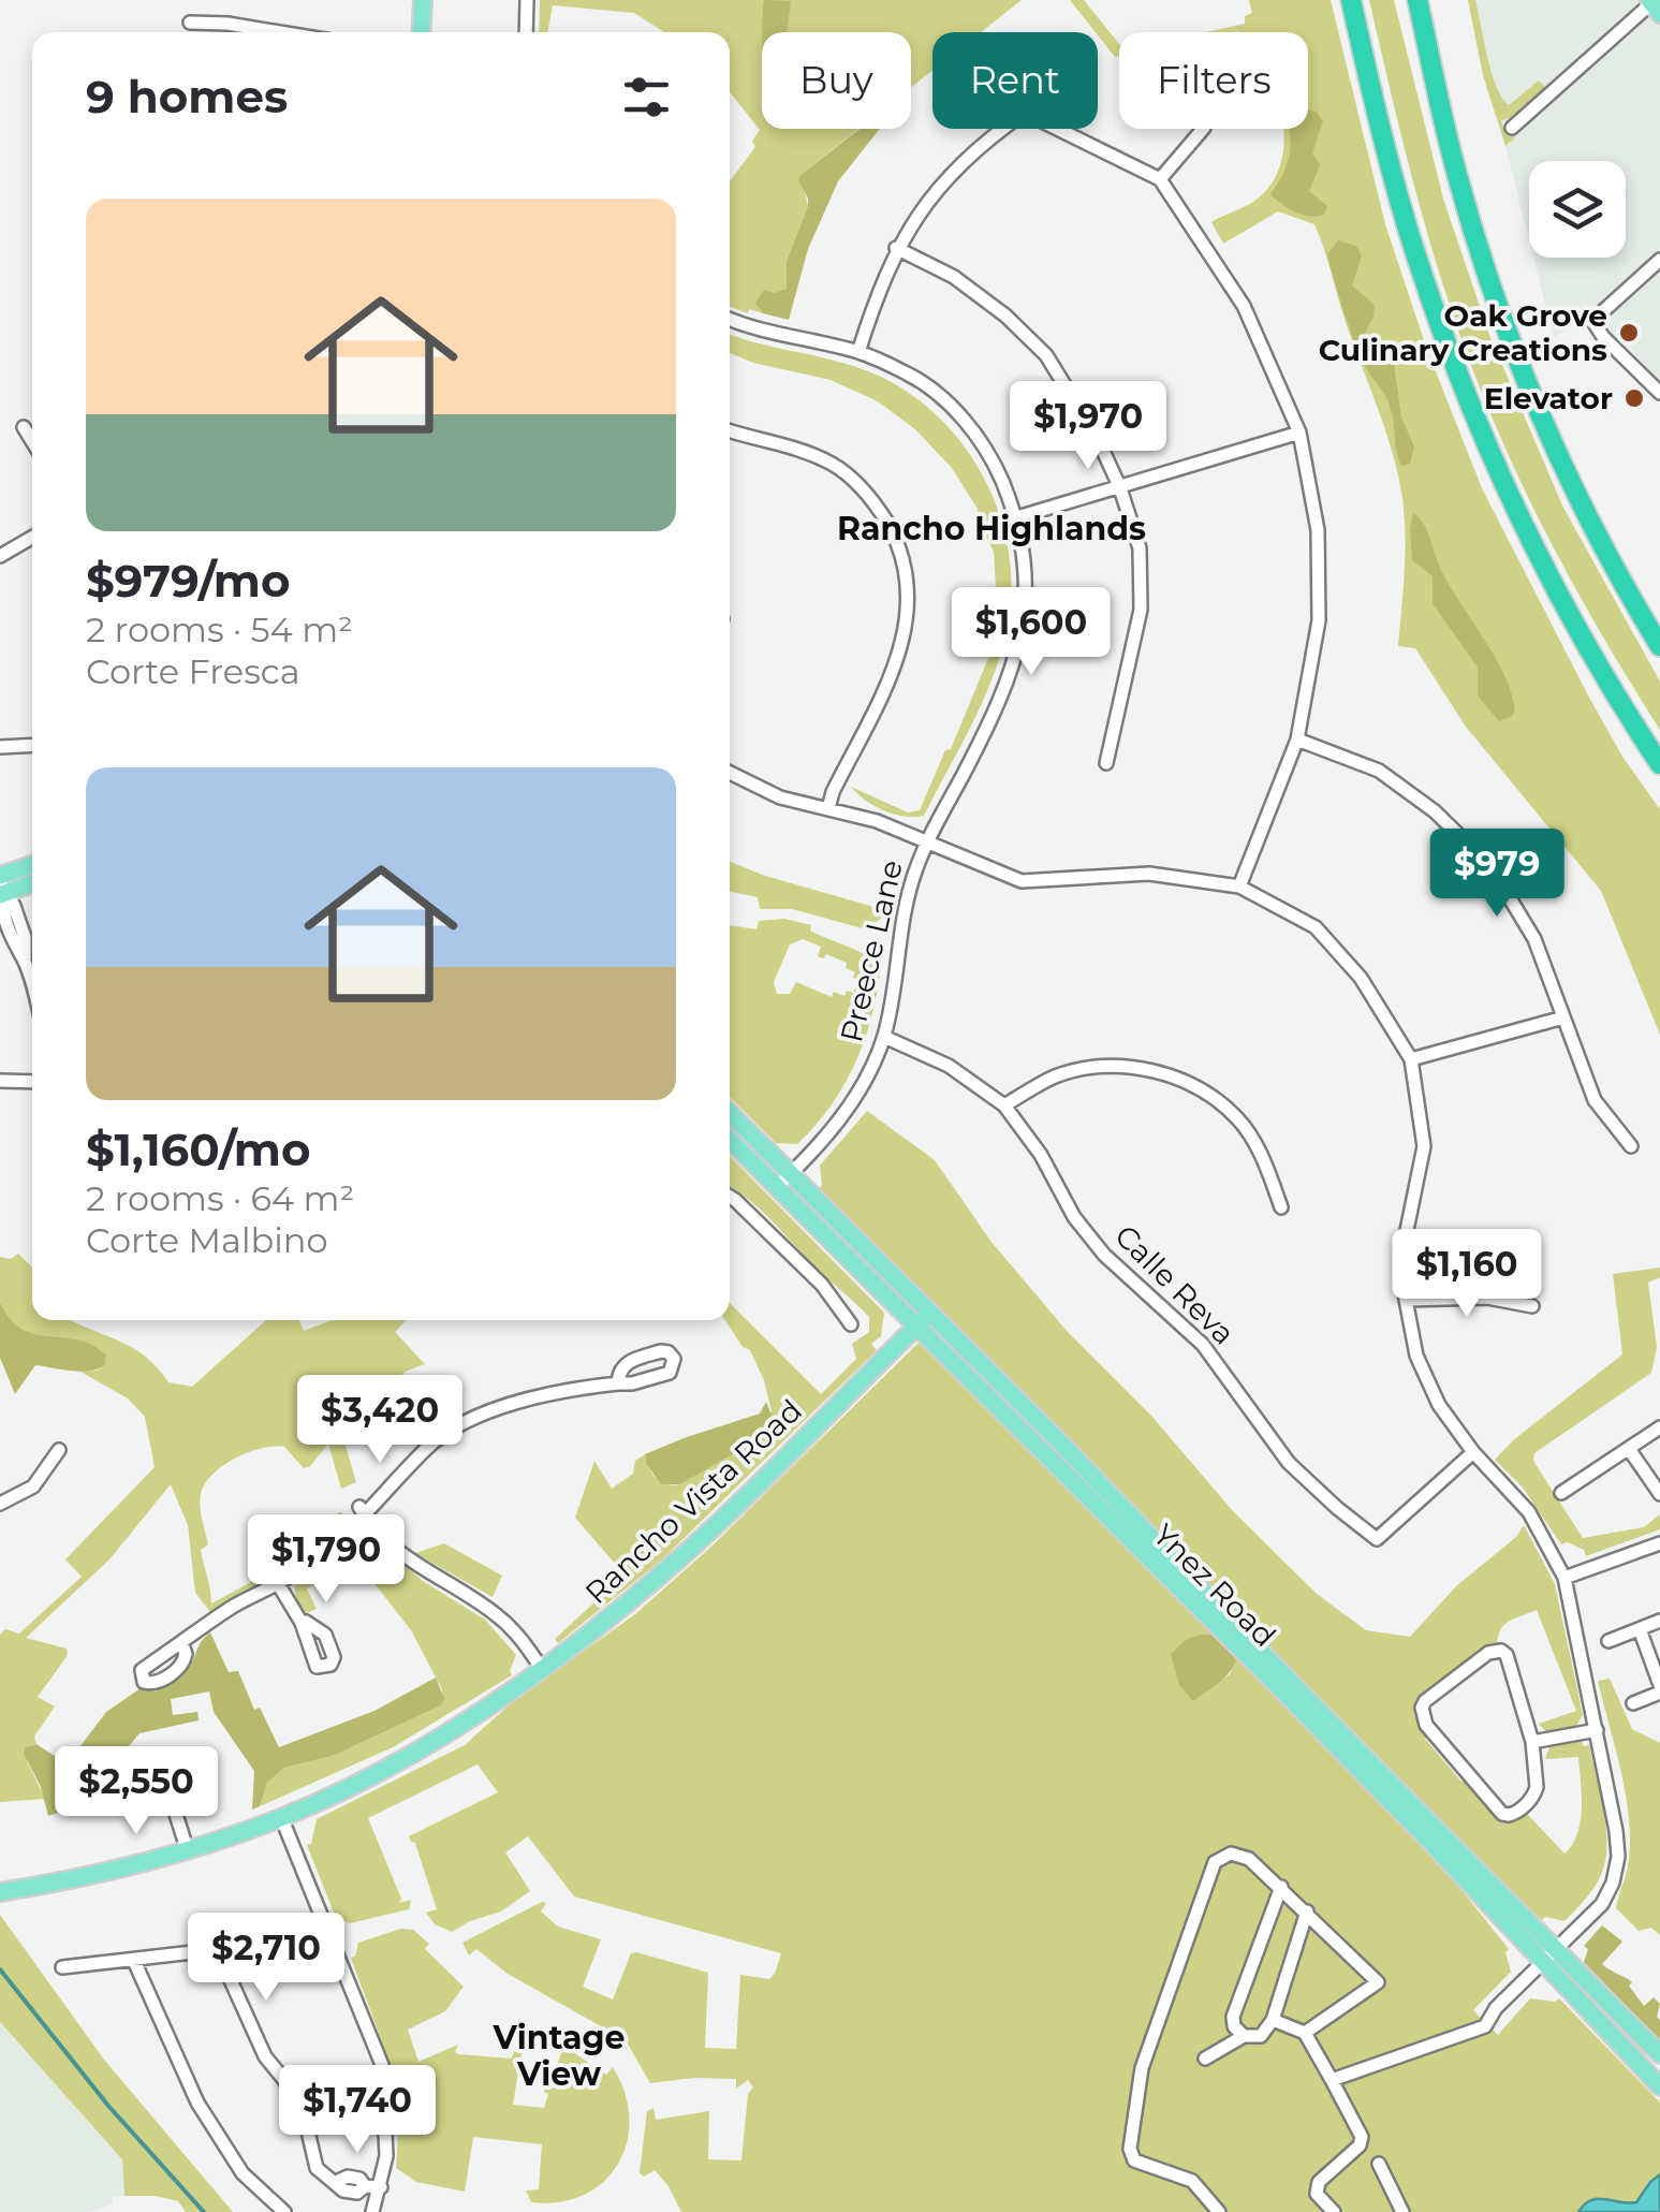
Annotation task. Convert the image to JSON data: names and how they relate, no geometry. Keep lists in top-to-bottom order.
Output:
{
  "streets": {
    "main road": ["Rancho Vista Road", "Ynez Road"],
    "street": ["Preece Lane", "Calle Reva"]
  },
  "crossings": [
    ["Preece Lane", "Calle Reva"],
    ["Preece Lane", "Ynez Road"],
    ["Rancho Vista Road", "Ynez Road"]
  ],
  "districts": ["Rancho Highlands", "Vintage View"],
  "places": ["Oak Grove Culinary Creations", "Elevator"],
  "page": {
    "chip": ["Buy", "Rent", "Filters"],
    "heading": "9 homes",
    "list": [
      {
        "name": "$979/mo",
        "note": "2 rooms · 54 m² · Corte Fresca"
      },
      {
        "name": "$1,160/mo",
        "note": "2 rooms · 64 m² · Corte Malbino"
      }
    ],
    "price": [
      "$1,970",
      "$1,600",
      "$979",
      "$1,160",
      "$3,420",
      "$1,790",
      "$2,550",
      "$2,710",
      "$1,740"
    ]
  }
}
